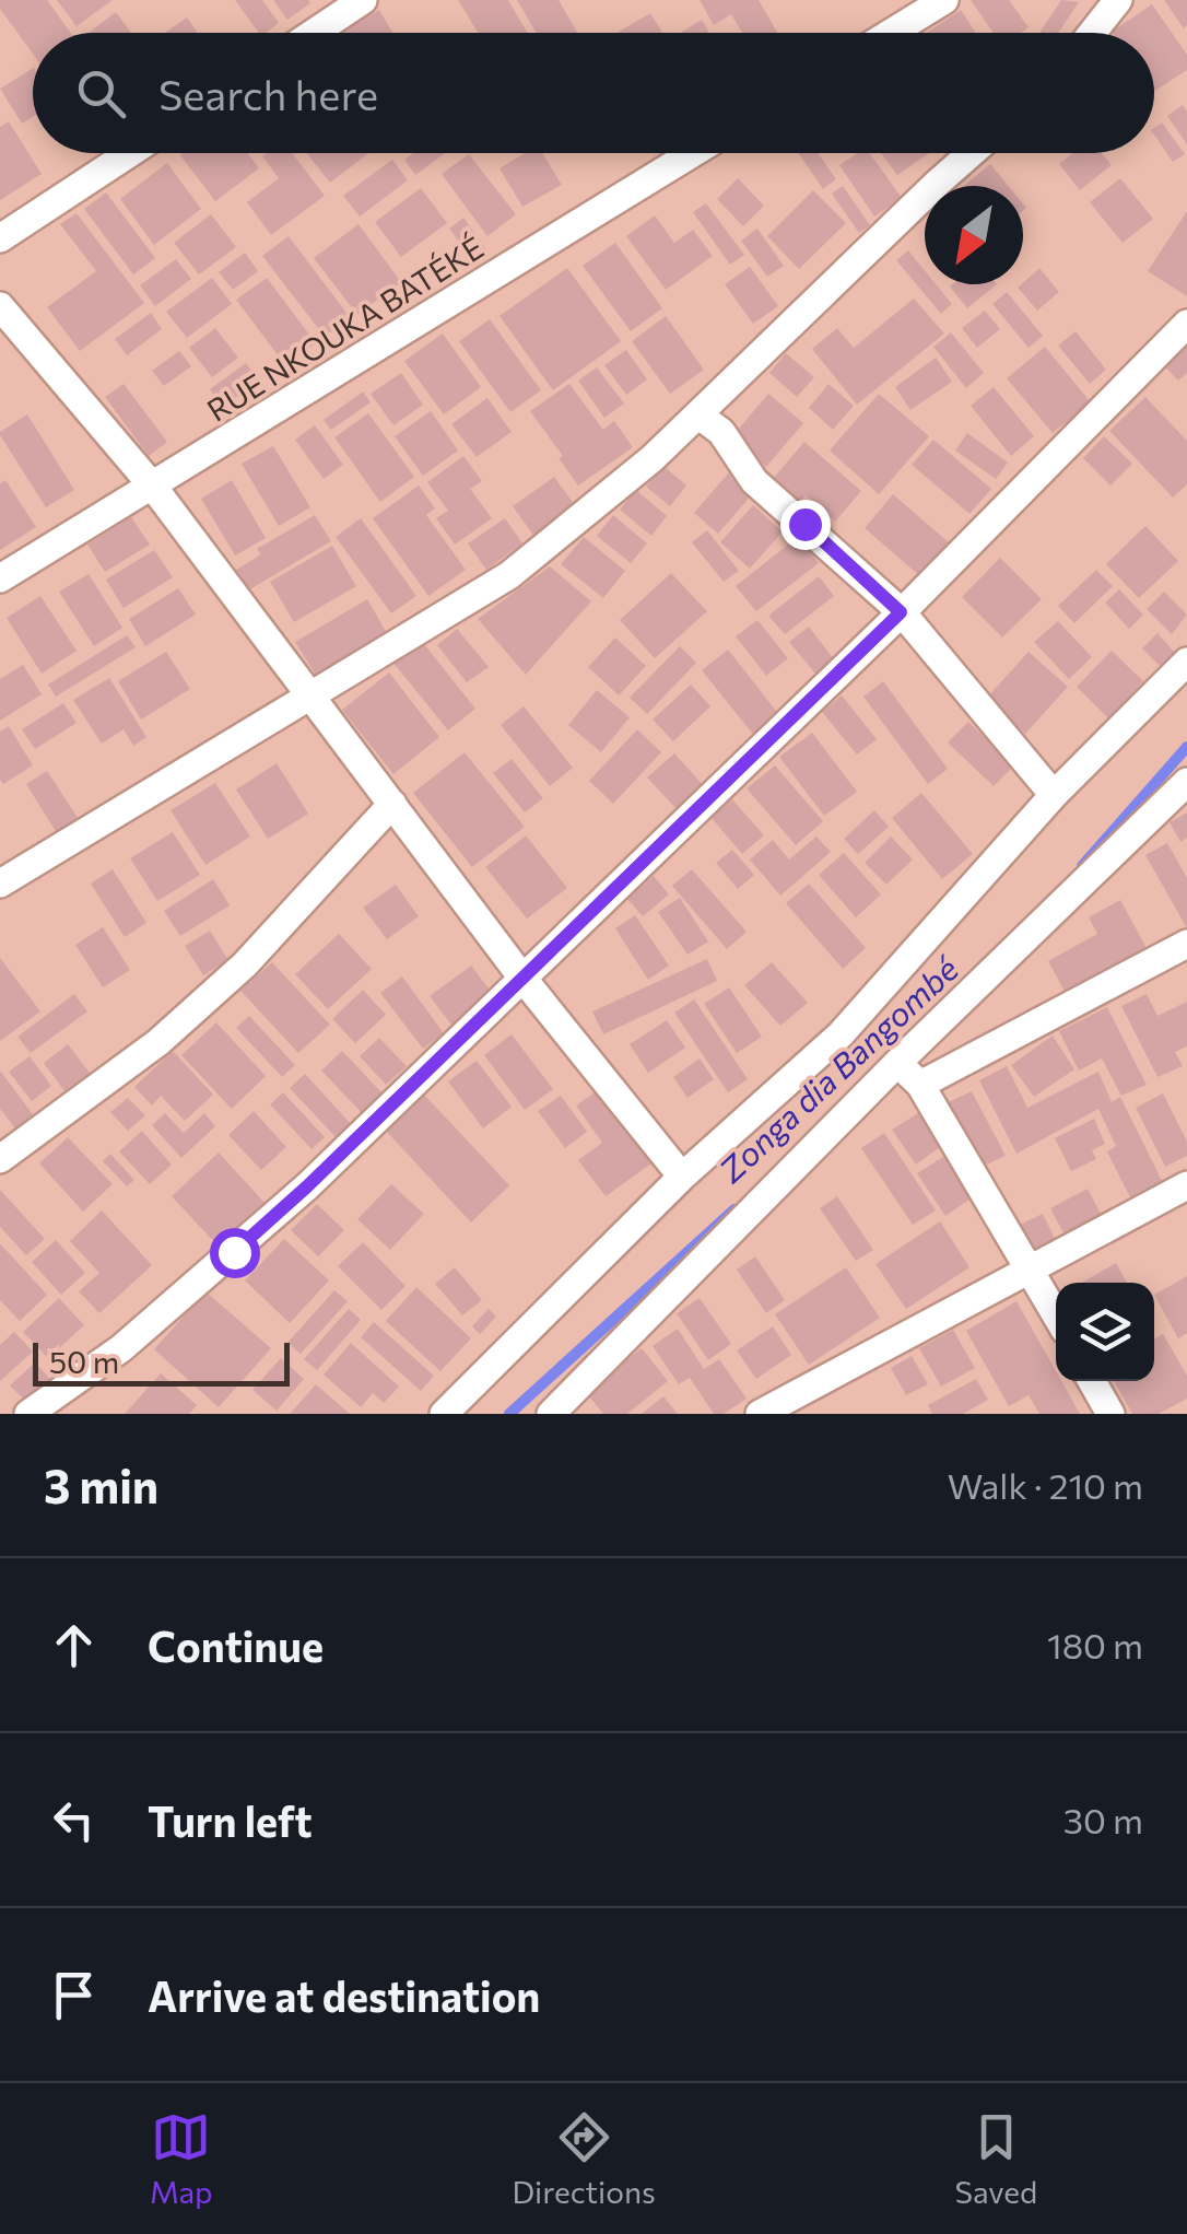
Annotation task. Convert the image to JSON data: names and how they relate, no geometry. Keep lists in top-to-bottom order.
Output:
{
  "streets": {
    "street": ["RUE NKOUKA BATÉKÉ"]
  },
  "water": ["Zonga dia Bangombé"],
  "scale_bar": "50 m",
  "north": "bottom left",
  "page": {
    "search": "Search here",
    "scale": "50 m",
    "heading": ["3 min", "Walk · 210 m"],
    "list": [
      ["Continue", "180 m"],
      ["Turn left", "30 m"],
      "Arrive at destination"
    ],
    "nav": ["Map", "Directions", "Saved"]
  }
}
